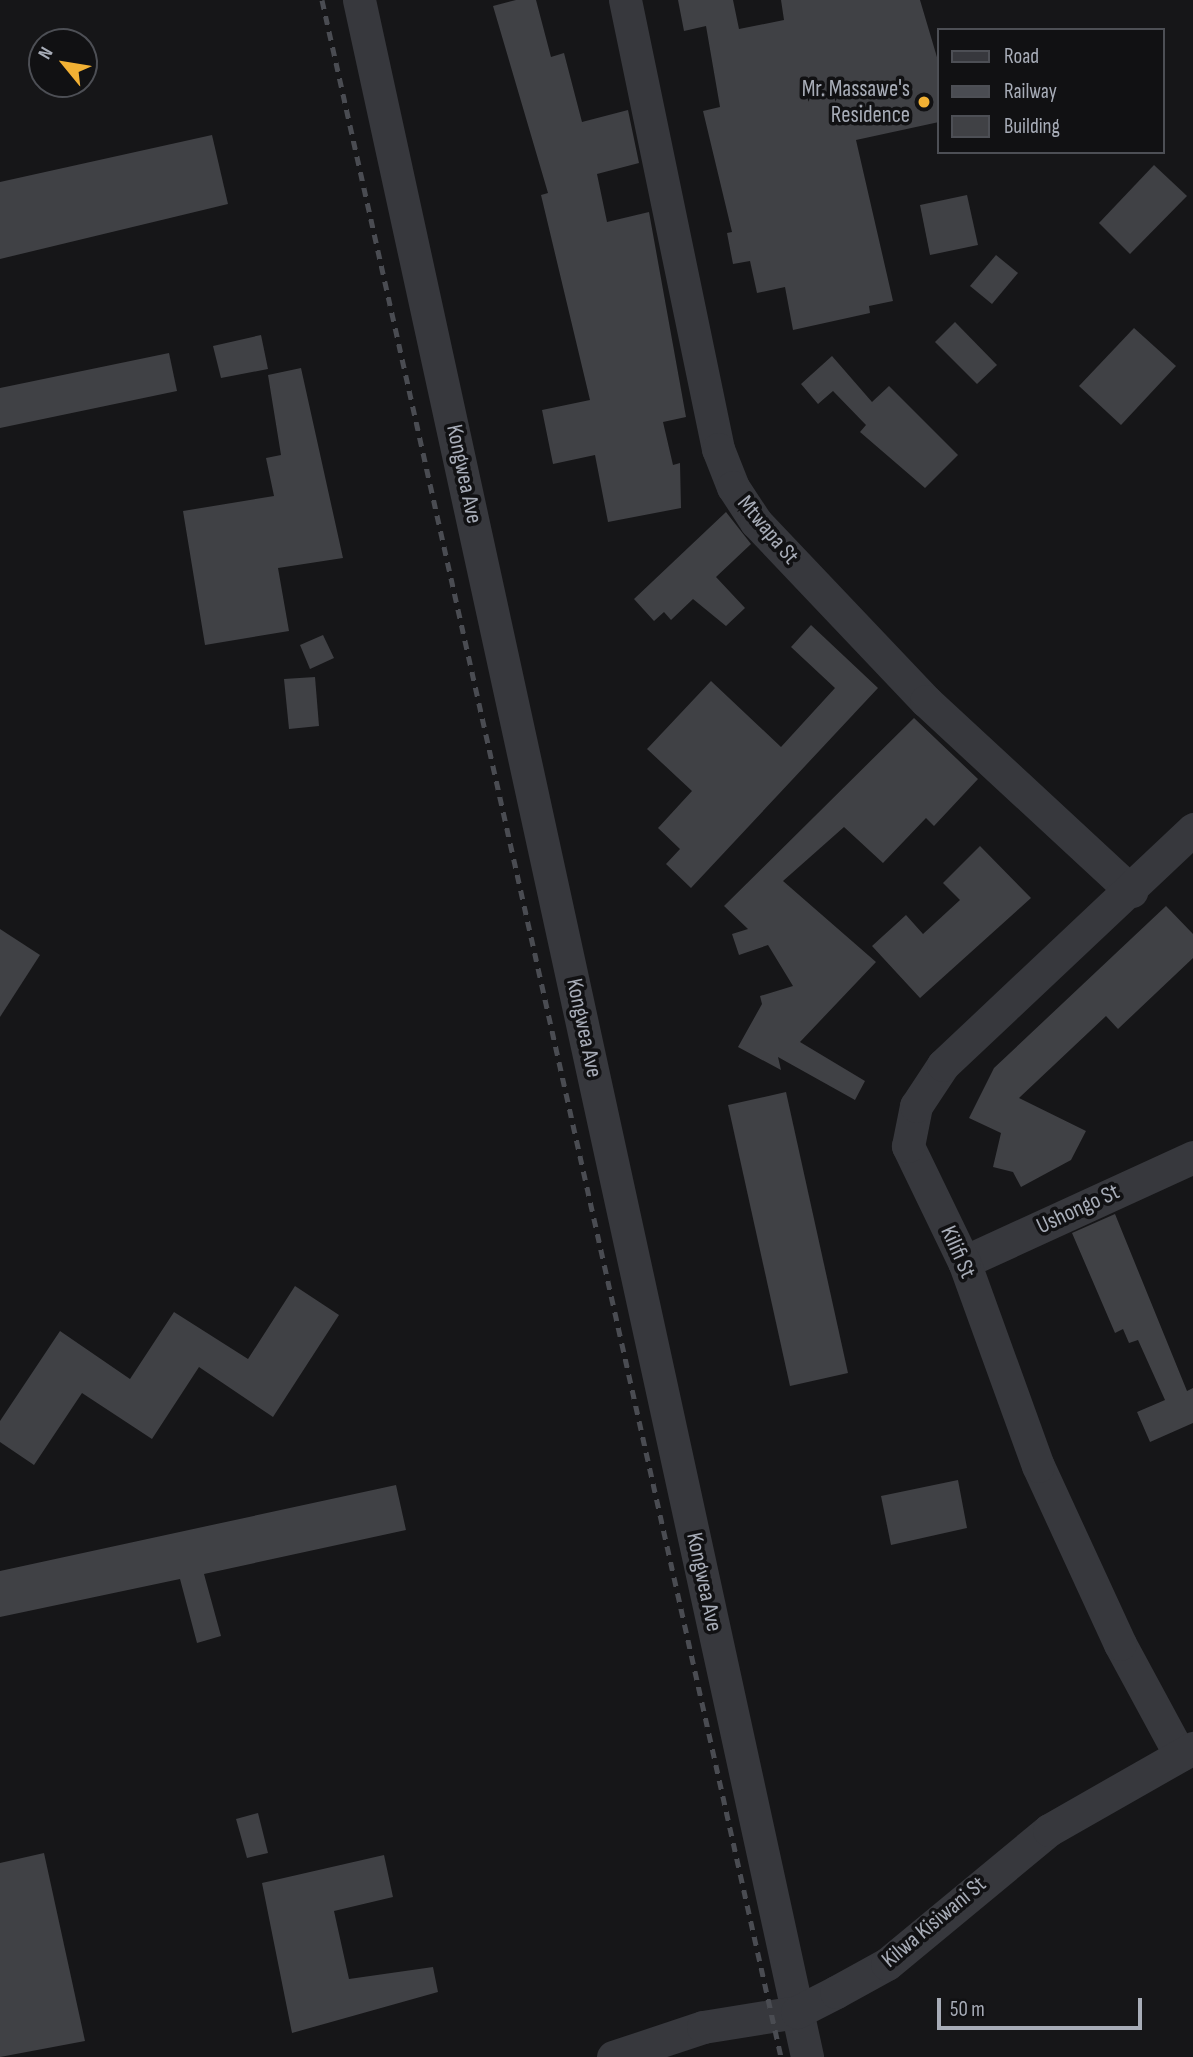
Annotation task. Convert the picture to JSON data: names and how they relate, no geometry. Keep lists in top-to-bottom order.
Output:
{
  "streets": {
    "street": [
      "Kongwea Ave",
      "Mtwapa St",
      "Ushongo St",
      "Kilifi St",
      "Kilwa Kisiwani St"
    ]
  },
  "crossings": [
    ["Kongwea Ave", "Kilwa Kisiwani St"],
    ["Mtwapa St", "Kilifi St"],
    ["Ushongo St", "Kilifi St"],
    ["Kilifi St", "Kilwa Kisiwani St"]
  ],
  "places": ["Mr. Massawe's Residence"],
  "legend": ["Road", "Railway", "Building"],
  "scale_bar": "50 m",
  "north": "top left"
}
